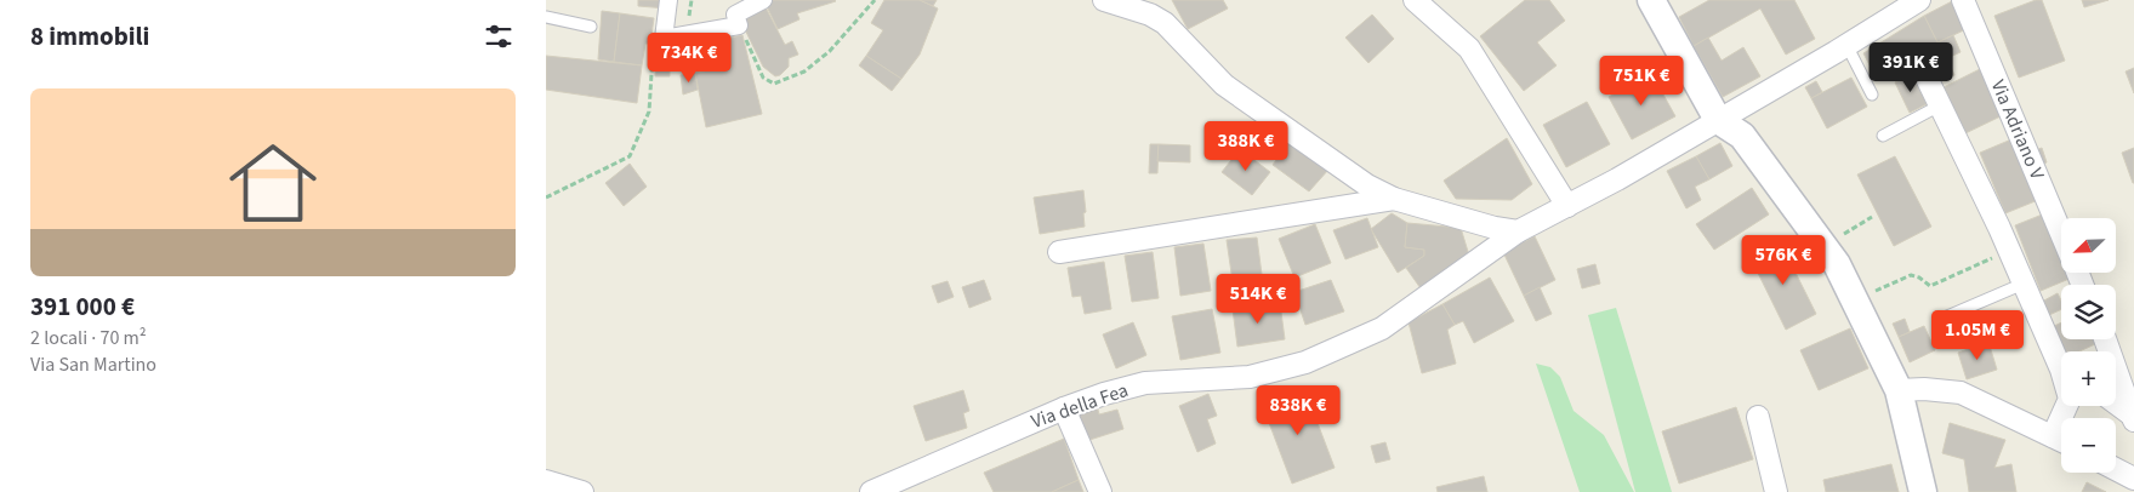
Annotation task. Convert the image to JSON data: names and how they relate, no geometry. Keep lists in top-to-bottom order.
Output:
{
  "streets": {
    "street": ["Via Adriano V", "Via della Fea"]
  },
  "north": "bottom left",
  "page": {
    "heading": "8 immobili",
    "price": [
      "734K €",
      "391K €",
      "751K €",
      "388K €",
      "576K €",
      "514K €",
      "1.05M €",
      "838K €"
    ],
    "list": [
      {
        "name": "391 000 €",
        "note": "2 locali · 70 m² · Via San Martino"
      }
    ],
    "map_buttons": ["+", "−"]
  }
}
